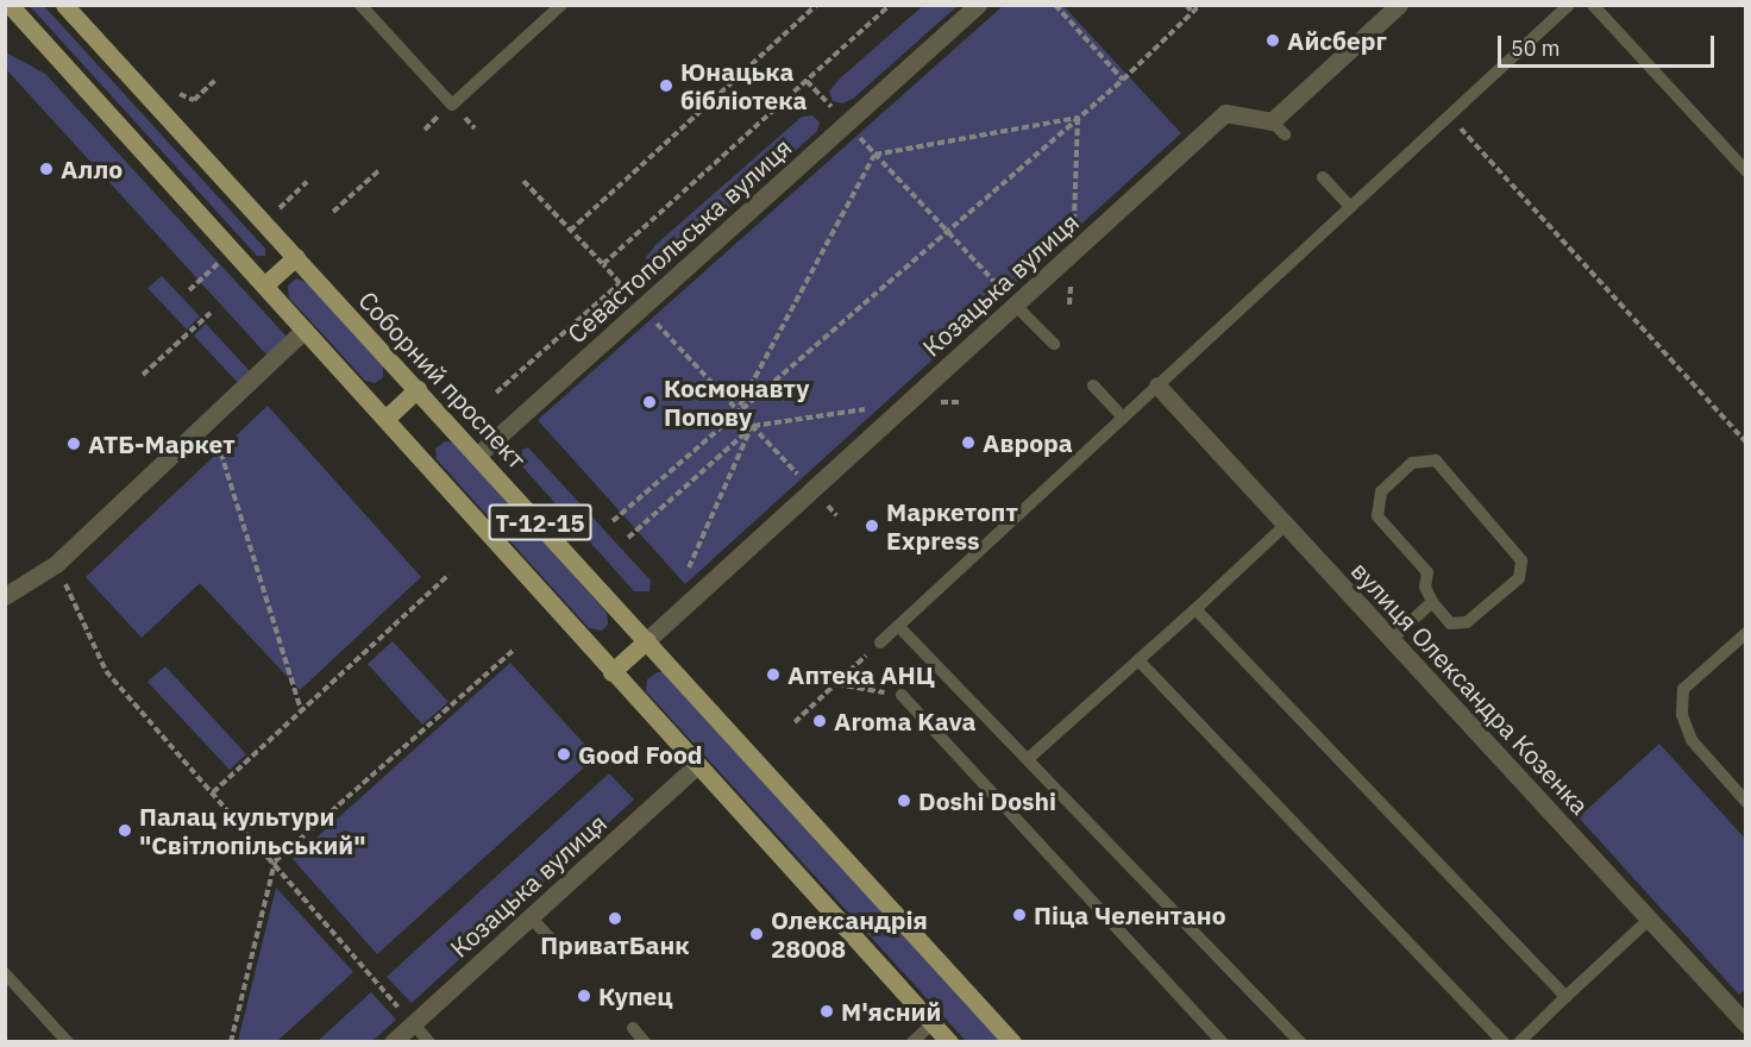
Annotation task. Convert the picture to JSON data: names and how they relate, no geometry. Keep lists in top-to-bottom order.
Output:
{
  "streets": {
    "main road": ["Соборний проспект", "Т-12-15"],
    "street": ["Севастопольська вулиця", "Козацька вулиця", "вулиця Олександра Козенка"]
  },
  "crossings": [
    ["Севастопольська вулиця", "Соборний проспект"],
    ["Козацька вулиця", "Соборний проспект"],
    ["Козацька вулиця", "Т-12-15"]
  ],
  "places": [
    "Айсберг",
    "Юнацька бібліотека",
    "Алло",
    "Космонавту Попову",
    "Аврора",
    "АТБ-Маркет",
    "Маркетопт Express",
    "Аптека АНЦ",
    "Aroma Kava",
    "Good Food",
    "Doshi Doshi",
    "Палац культури \"Світлопільський\"",
    "Піца Челентано",
    "ПриватБанк",
    "Олександрія 28008",
    "Купец",
    "М'ясний"
  ],
  "scale_bar": "50 m"
}
